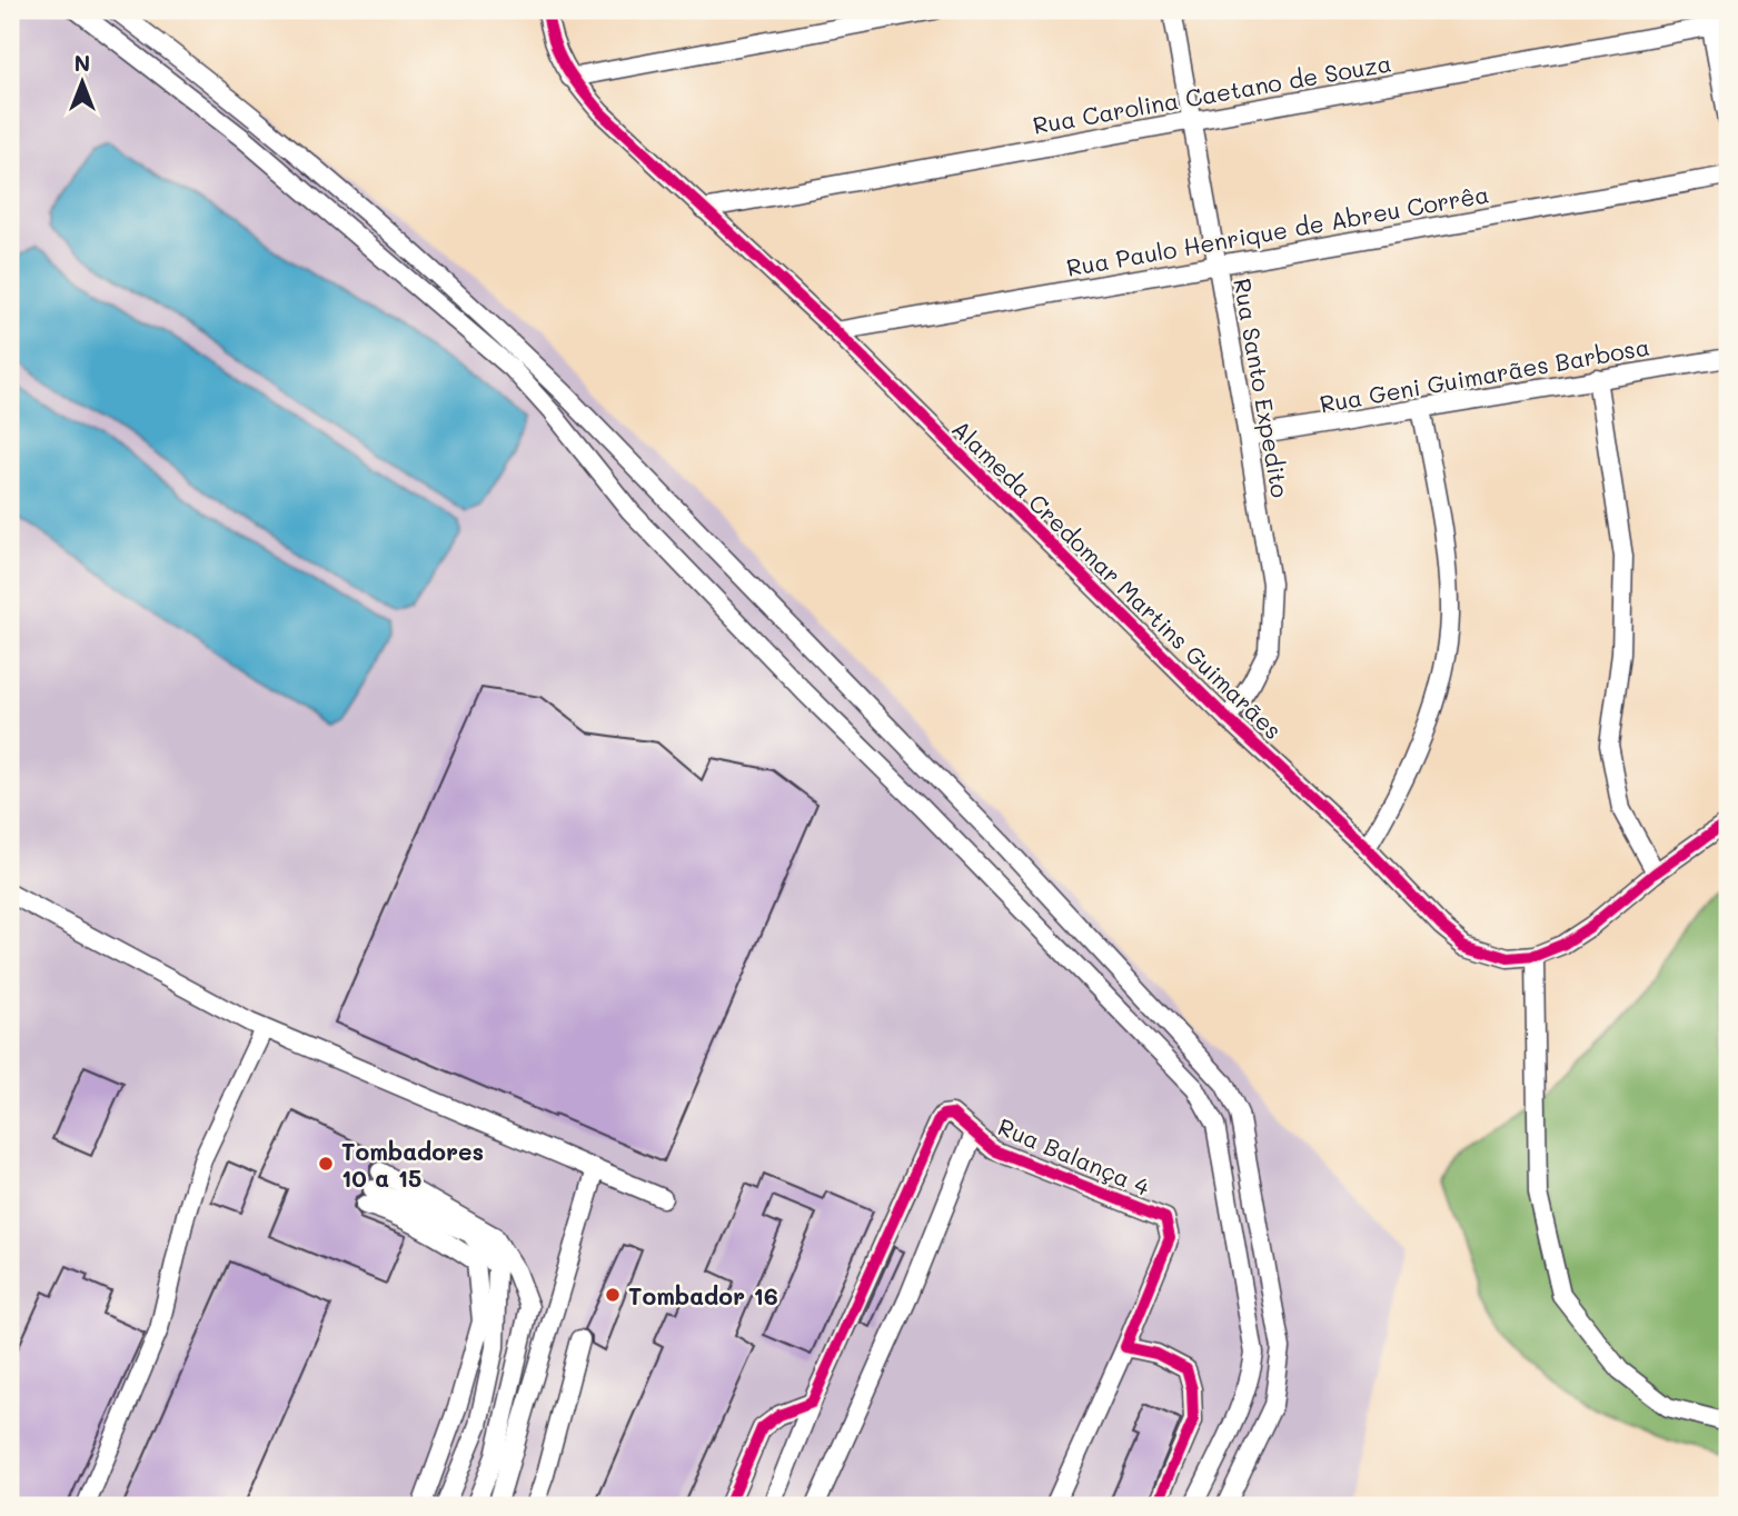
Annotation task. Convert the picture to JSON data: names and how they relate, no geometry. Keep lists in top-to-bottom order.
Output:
{
  "streets": {
    "street": [
      "Rua Carolina Caetano de Souza",
      "Rua Paulo Henrique de Abreu Corrêa",
      "Rua Geni Guimarães Barbosa",
      "Rua Santo Expedito",
      "Alameda Credomar Martins Guimarães",
      "Rua Balança 4"
    ]
  },
  "crossings": [
    ["Rua Carolina Caetano de Souza", "Rua Santo Expedito"],
    ["Rua Carolina Caetano de Souza", "Alameda Credomar Martins Guimarães"],
    ["Rua Paulo Henrique de Abreu Corrêa", "Rua Santo Expedito"],
    ["Rua Paulo Henrique de Abreu Corrêa", "Alameda Credomar Martins Guimarães"],
    ["Rua Geni Guimarães Barbosa", "Rua Santo Expedito"],
    ["Rua Santo Expedito", "Alameda Credomar Martins Guimarães"]
  ],
  "places": ["Tombadores 10 a 15", "Tombador 16"],
  "north": "top"
}
